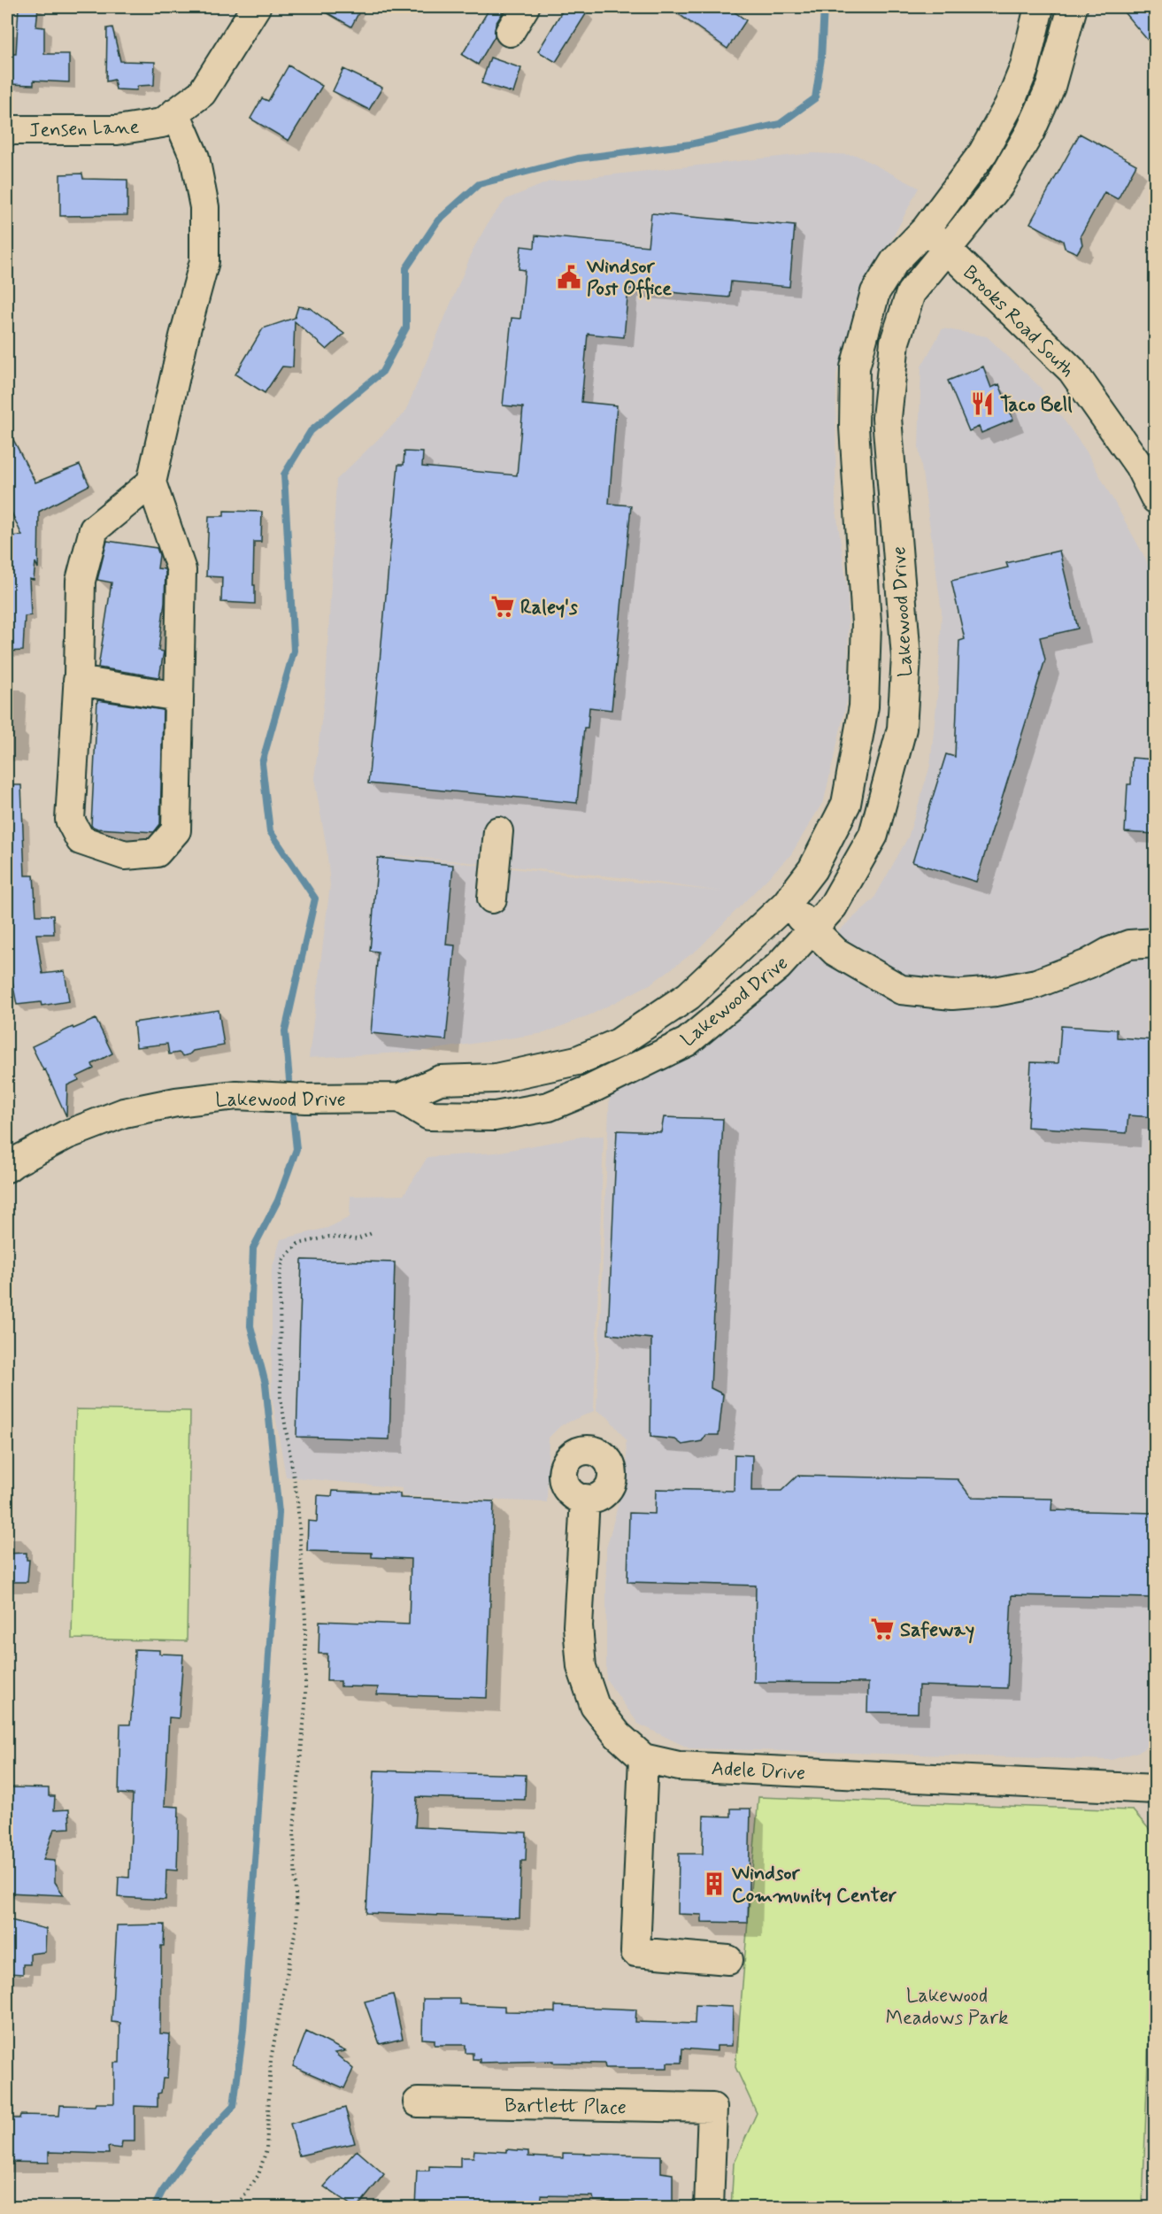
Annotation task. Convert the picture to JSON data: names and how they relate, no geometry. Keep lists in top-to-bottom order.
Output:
{
  "streets": {
    "street": [
      "Jensen Lane",
      "Brooks Road South",
      "Lakewood Drive",
      "Adele Drive",
      "Bartlett Place"
    ]
  },
  "crossings": [
    ["Brooks Road South", "Lakewood Drive"]
  ],
  "parks": ["Lakewood Meadows Park"],
  "places": {
    "public building": ["Windsor Post Office"],
    "restaurant": ["Taco Bell"],
    "supermarket": ["Raley's", "Safeway"],
    "building": ["Windsor Community Center"]
  }
}
